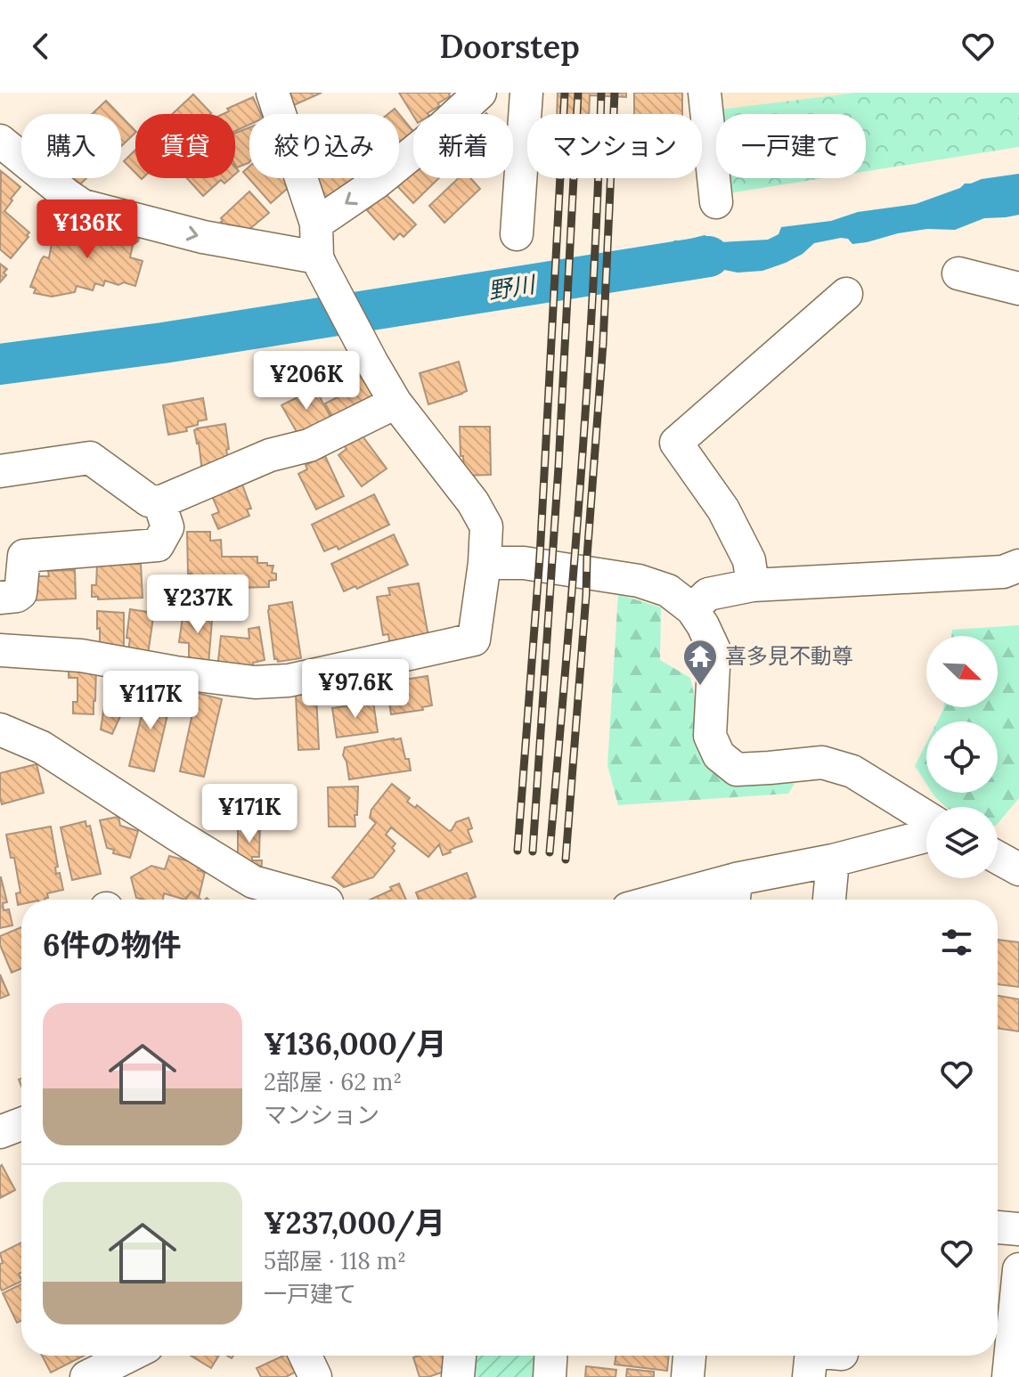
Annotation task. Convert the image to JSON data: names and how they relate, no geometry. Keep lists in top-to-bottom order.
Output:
{
  "water": ["野川"],
  "places": {
    "temple": ["喜多見不動尊"]
  },
  "north": "bottom right",
  "page": {
    "header": "Doorstep",
    "chip": [
      "購入",
      "賃貸",
      "絞り込み",
      "新着",
      "マンション",
      "一戸建て"
    ],
    "price": [
      "¥136K",
      "¥206K",
      "¥237K",
      "¥97.6K",
      "¥117K",
      "¥171K"
    ],
    "heading": "6件の物件",
    "list": [
      {
        "name": "¥136,000/月",
        "note": "2部屋 · 62 m² · マンション"
      },
      {
        "name": "¥237,000/月",
        "note": "5部屋 · 118 m² · 一戸建て"
      }
    ]
  }
}
